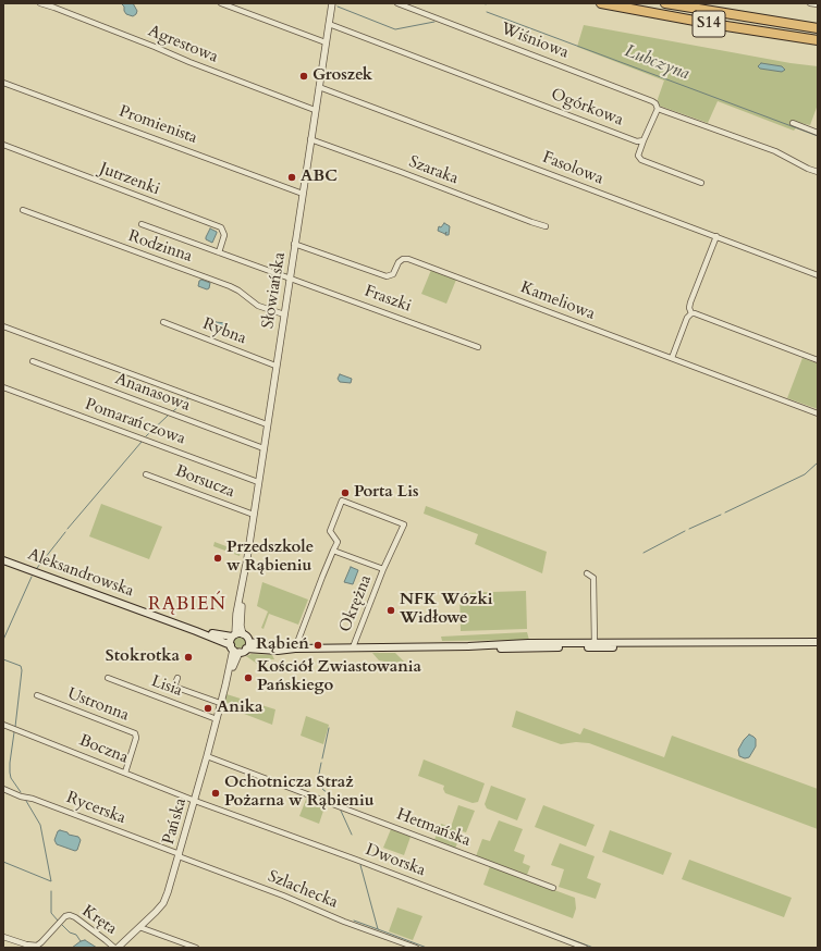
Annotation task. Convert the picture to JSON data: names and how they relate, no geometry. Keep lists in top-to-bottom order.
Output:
{
  "streets": {
    "highway": ["S14"],
    "main road": ["Aleksandrowska"],
    "street": [
      "Wiśniowa",
      "Agrestowa",
      "Ogórkowa",
      "Promienista",
      "Fasolowa",
      "Szaraka",
      "Jutrzenki",
      "Rodzinna",
      "Słowiańska",
      "Fraszki",
      "Kameliowa",
      "Rybna",
      "Ananasowa",
      "Pomarańczowa",
      "Borsucza",
      "Okrężna",
      "Lisia",
      "Ustronna",
      "Boczna",
      "Rycerska",
      "Pańska",
      "Hetmańska",
      "Dworska",
      "Szlachecka",
      "Kręta"
    ]
  },
  "crossings": [
    ["Agrestowa", "Słowiańska"],
    ["Ogórkowa", "Słowiańska"],
    ["Promienista", "Słowiańska"],
    ["Fasolowa", "Słowiańska"],
    ["Szaraka", "Słowiańska"],
    ["Rodzinna", "Słowiańska"],
    ["Słowiańska", "Fraszki"],
    ["Słowiańska", "Kameliowa"],
    ["Słowiańska", "Rybna"],
    ["Słowiańska", "Ananasowa"],
    ["Słowiańska", "Pomarańczowa"],
    ["Słowiańska", "Borsucza"],
    ["Słowiańska", "Aleksandrowska"],
    ["Słowiańska", "Pańska"],
    ["Aleksandrowska", "Pańska"],
    ["Lisia", "Pańska"],
    ["Ustronna", "Boczna"],
    ["Boczna", "Pańska"],
    ["Boczna", "Dworska"],
    ["Rycerska", "Pańska"],
    ["Rycerska", "Szlachecka"],
    ["Pańska", "Hetmańska"],
    ["Pańska", "Dworska"],
    ["Pańska", "Szlachecka"],
    ["Pańska", "Kręta"]
  ],
  "districts": ["RĄBIEŃ"],
  "water": ["Lubczyna"],
  "places": [
    "Groszek",
    "ABC",
    "Porta Lis",
    "Przedszkole w Rąbieniu",
    "NFK Wózki Widłowe",
    "Rąbień",
    "Stokrotka",
    "Kościół Zwiastowania Pańskiego",
    "Anika",
    "Ochotnicza Straż Pożarna w Rąbieniu"
  ]
}
